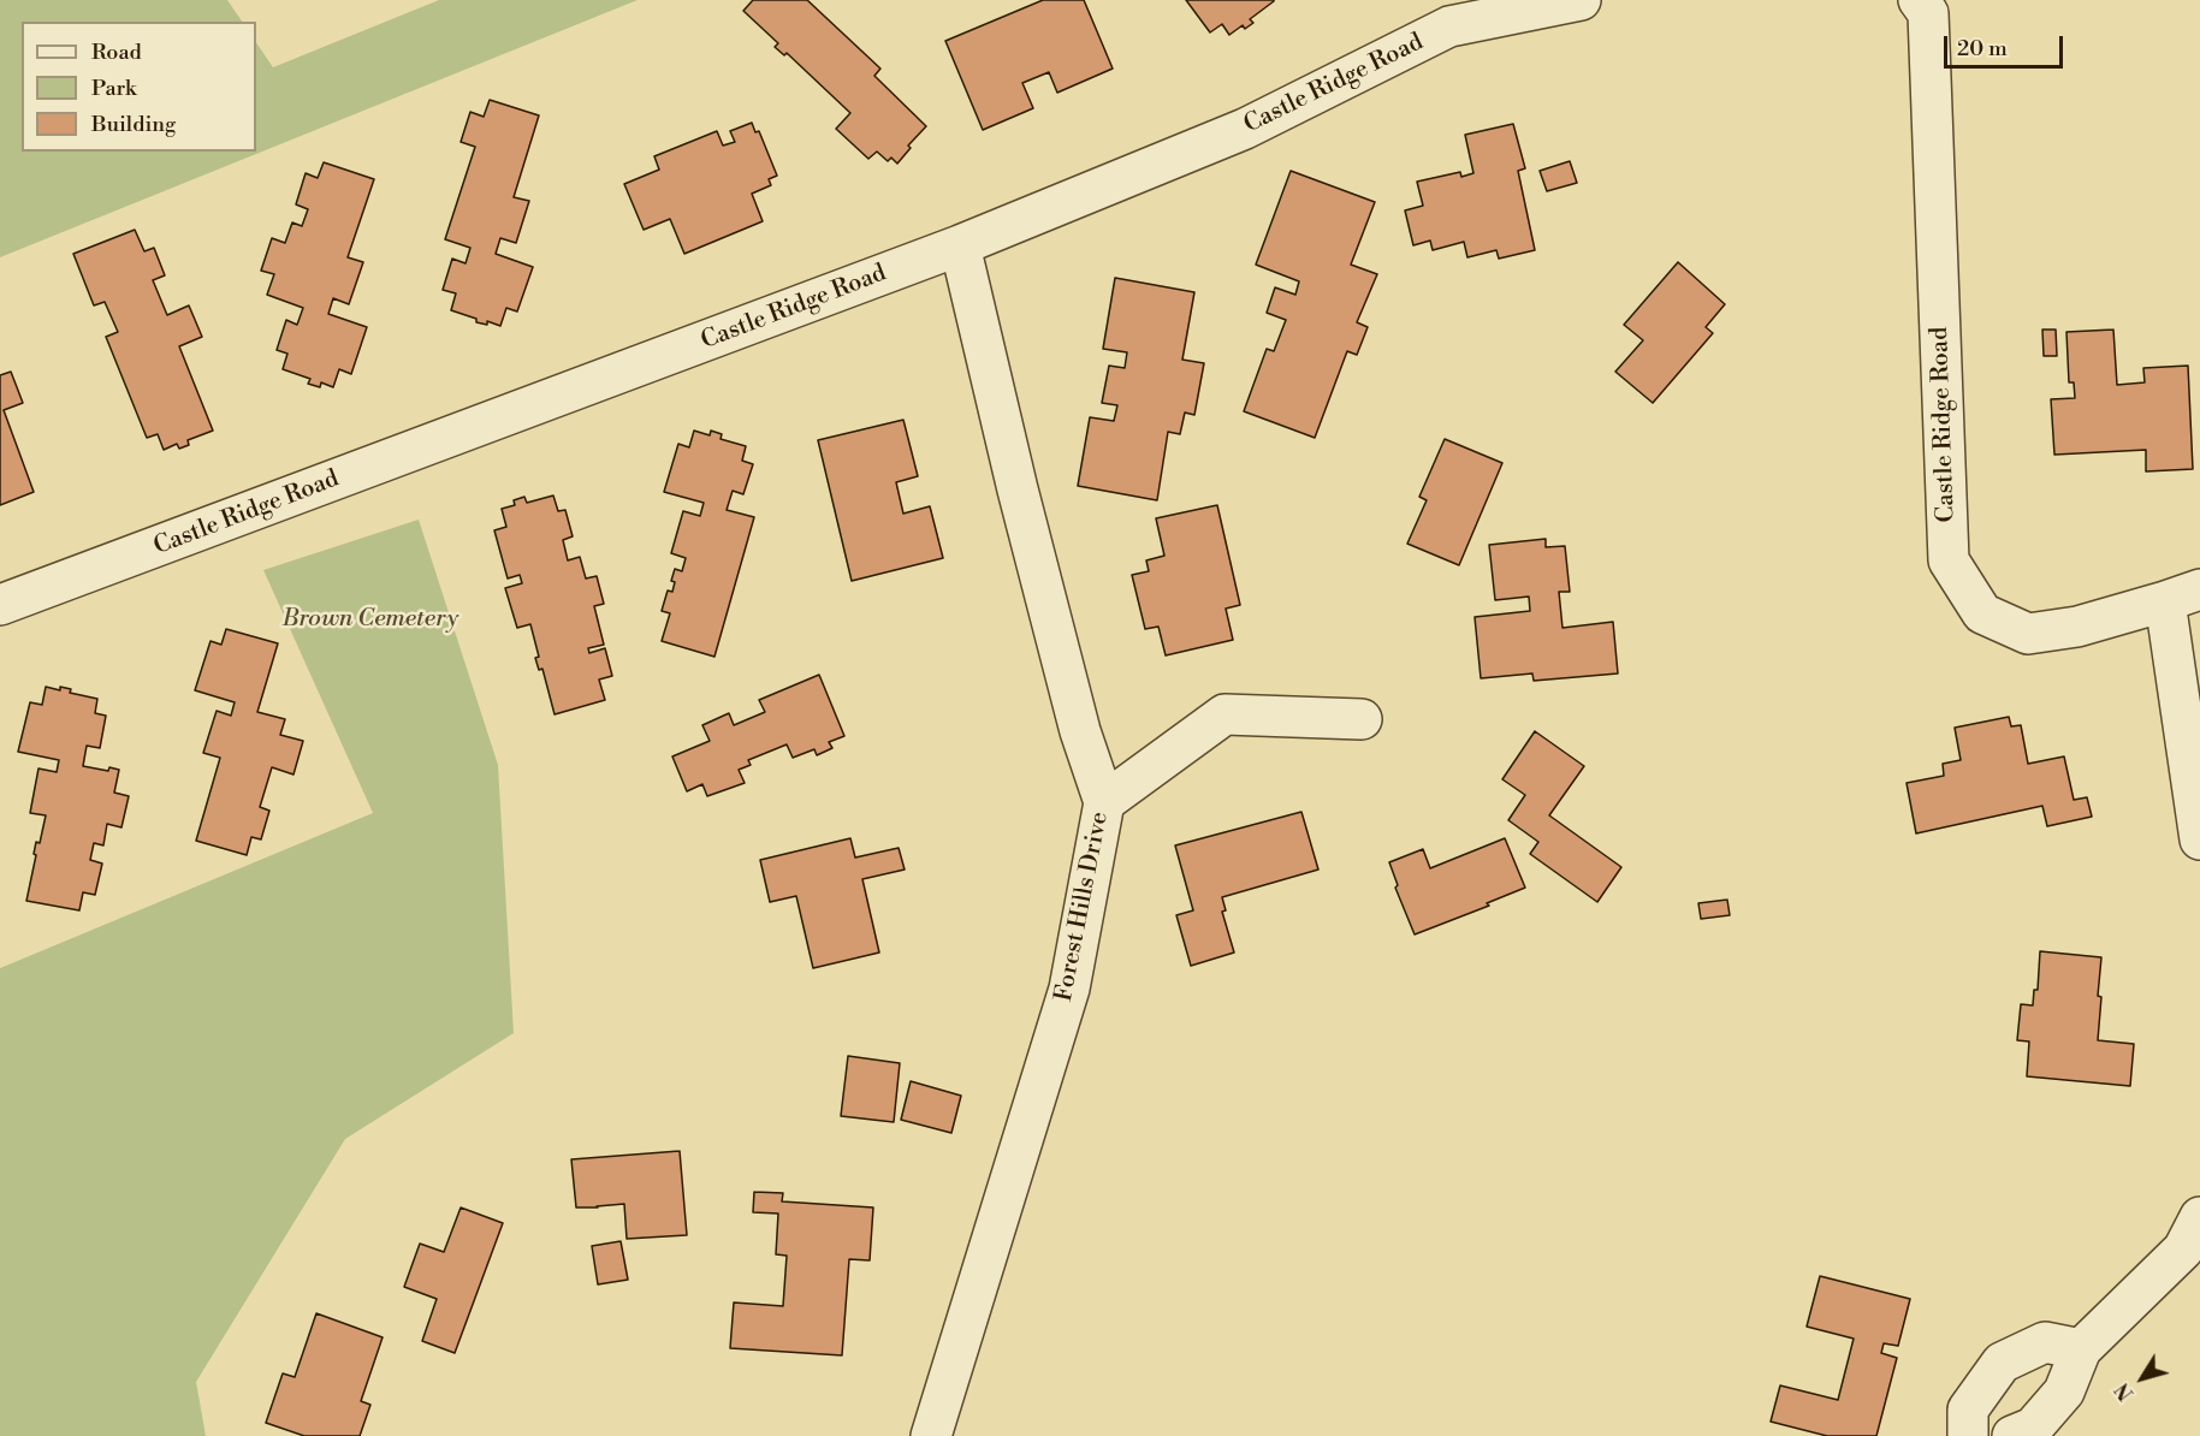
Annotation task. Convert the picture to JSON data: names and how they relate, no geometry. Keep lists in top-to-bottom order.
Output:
{
  "streets": {
    "street": ["Castle Ridge Road", "Forest Hills Drive"]
  },
  "crossings": [
    ["Castle Ridge Road", "Forest Hills Drive"]
  ],
  "parks": ["Brown Cemetery"],
  "legend": ["Road", "Park", "Building"],
  "scale_bar": "20 m",
  "north": "bottom left"
}
